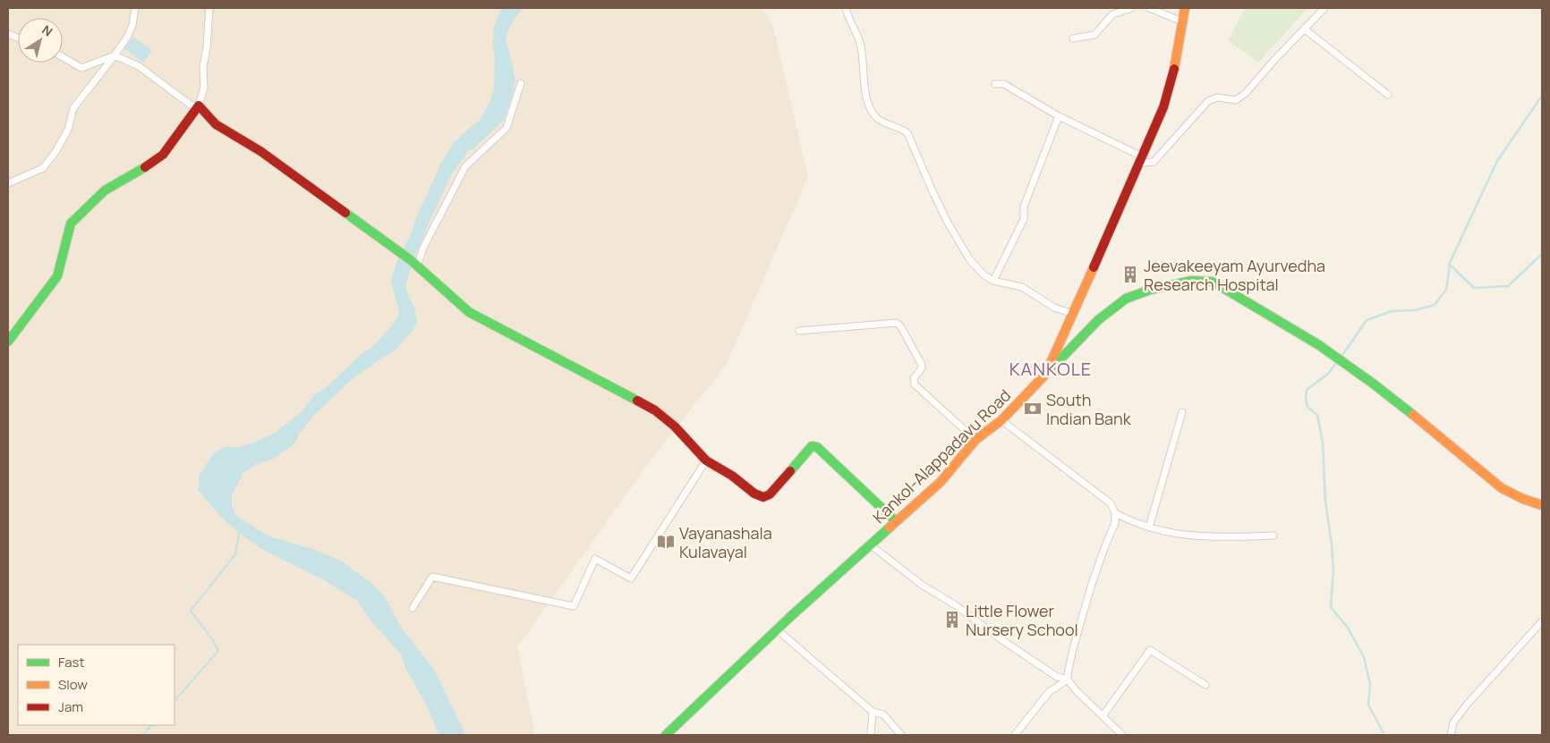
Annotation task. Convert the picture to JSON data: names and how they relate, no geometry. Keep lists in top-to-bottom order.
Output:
{
  "streets": {
    "main road": ["Kankol-Alappadavu Road"]
  },
  "districts": ["KANKOLE"],
  "places": {
    "building": ["Jeevakeeyam Ayurvedha Research Hospital", "Little Flower Nursery School"],
    "bank": ["South Indian Bank"],
    "library": ["Vayanashala Kulavayal"]
  },
  "legend": ["Fast", "Slow", "Jam"],
  "north": "top right"
}
